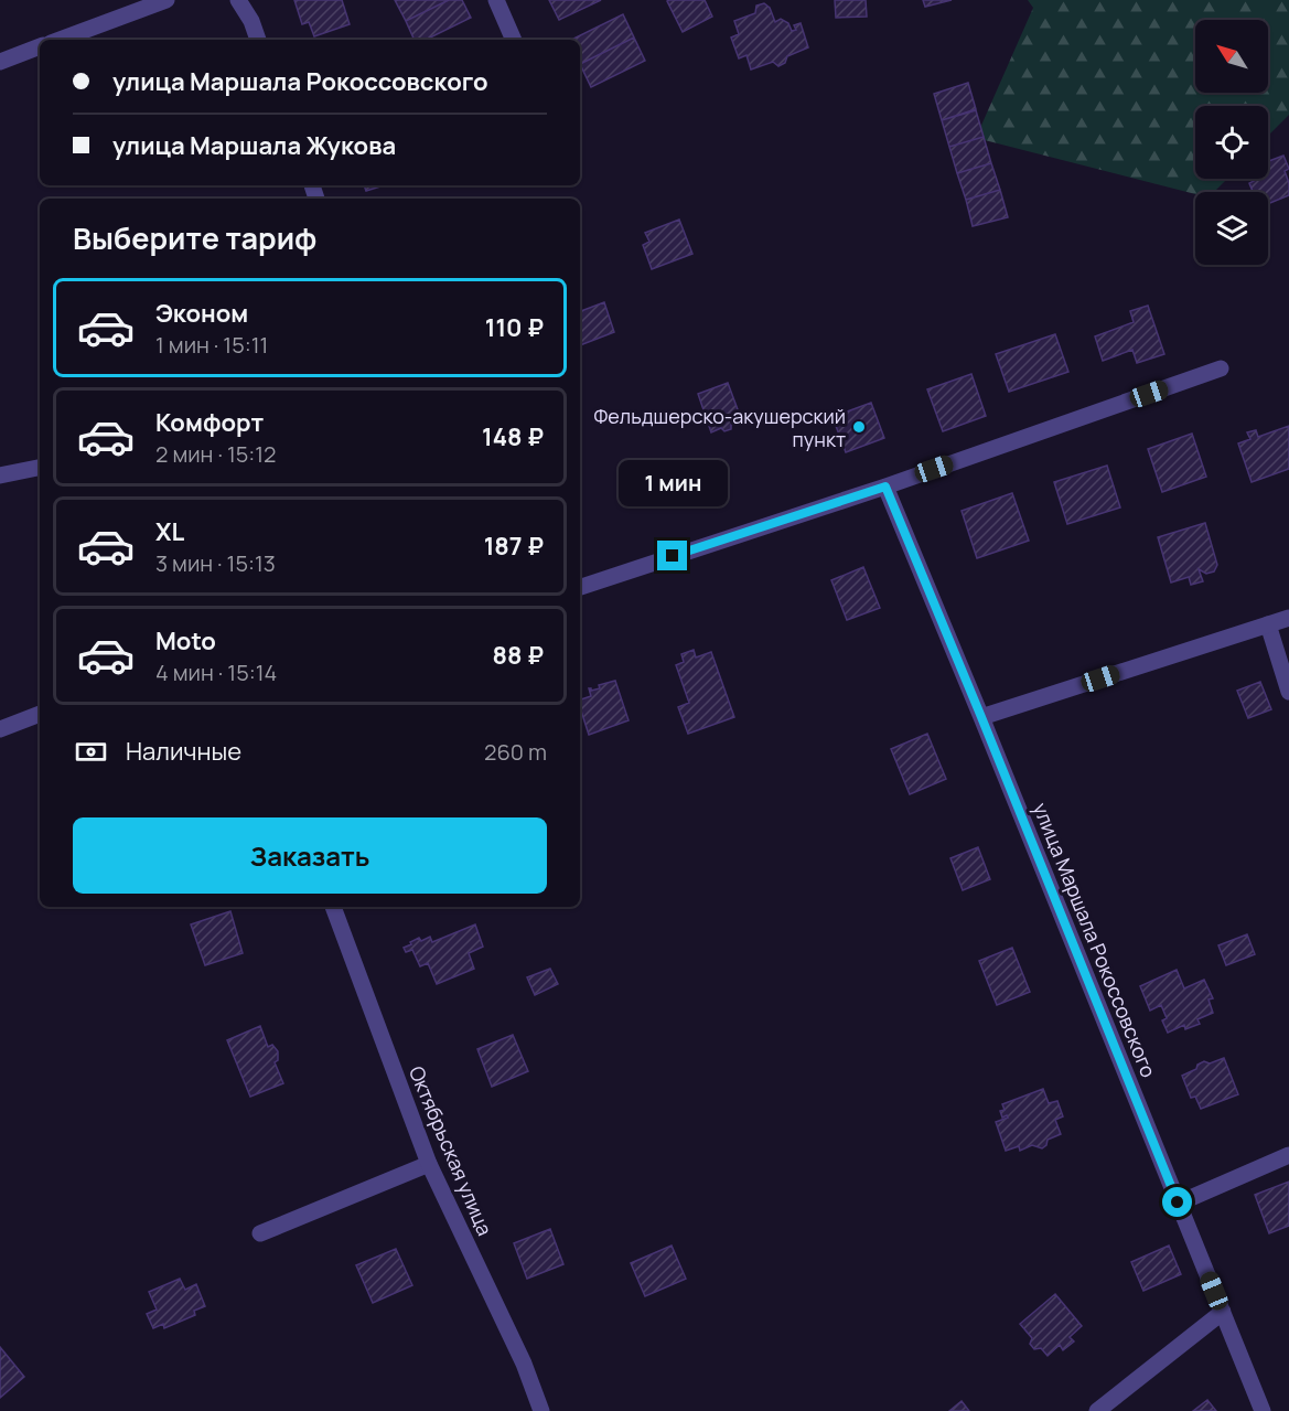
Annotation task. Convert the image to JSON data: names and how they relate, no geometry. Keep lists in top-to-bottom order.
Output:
{
  "streets": {
    "street": ["улица Маршала Рокоссовского", "Октябрьская улица"]
  },
  "places": ["Фельдшерско-акушерский пункт"],
  "north": "top left",
  "page": {
    "banner": ["улица Маршала Рокоссовского", "улица Маршала Жукова"],
    "heading": "Выберите тариф",
    "list": [
      {
        "name": "Эконом",
        "note": "1 мин · 15:11",
        "value": "110 ₽"
      },
      {
        "name": "Комфорт",
        "note": "2 мин · 15:12",
        "value": "148 ₽"
      },
      {
        "name": "XL",
        "note": "3 мин · 15:13",
        "value": "187 ₽"
      },
      {
        "name": "Moto",
        "note": "4 мин · 15:14",
        "value": "88 ₽"
      }
    ],
    "bubble": "1 мин",
    "pay": ["Наличные", "260 m"],
    "buttons": "Заказать"
  }
}
